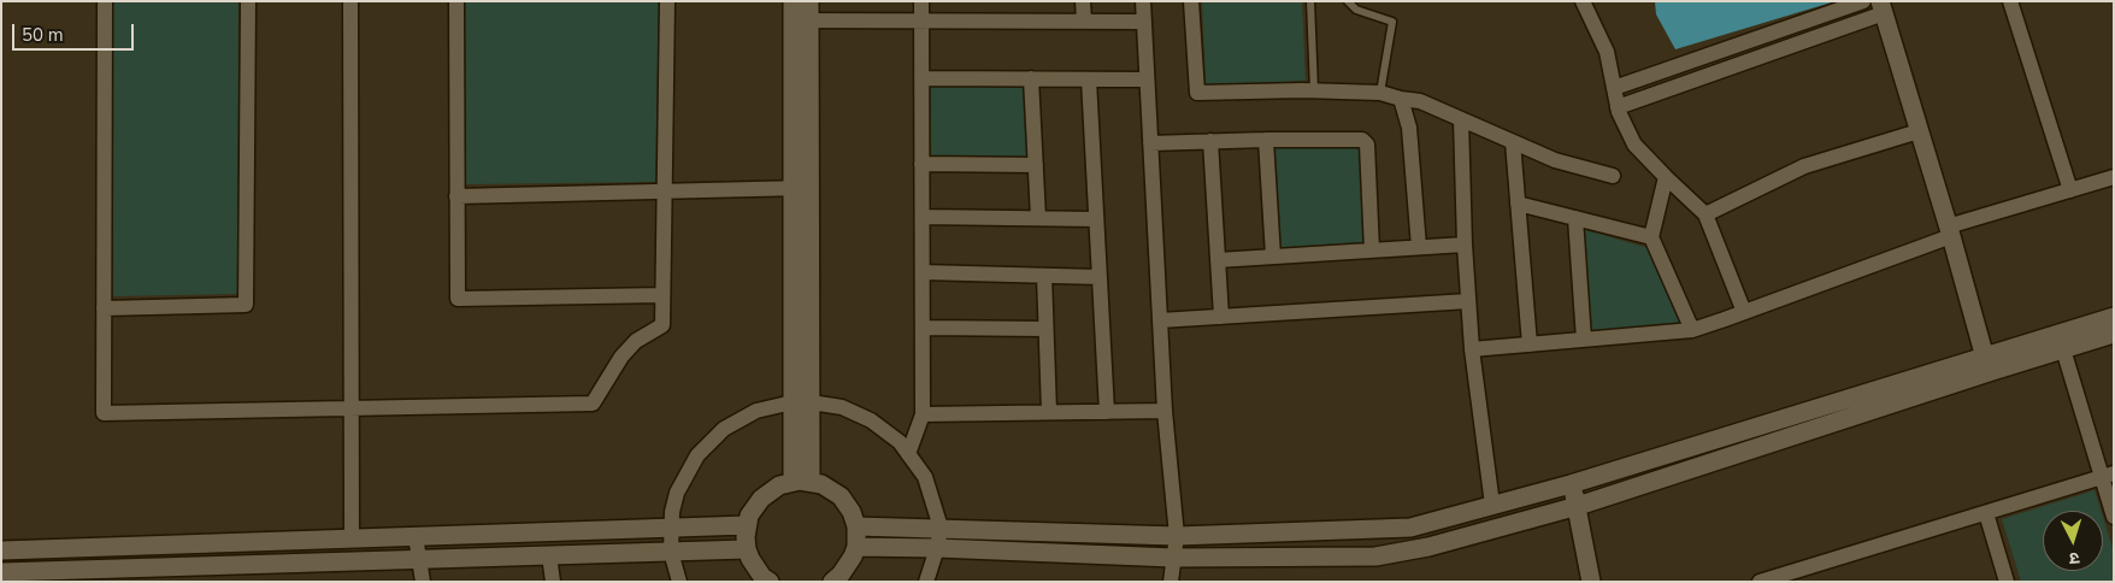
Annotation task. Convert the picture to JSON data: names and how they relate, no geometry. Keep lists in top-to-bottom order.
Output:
{
  "scale_bar": "50 m",
  "north": "bottom"
}
